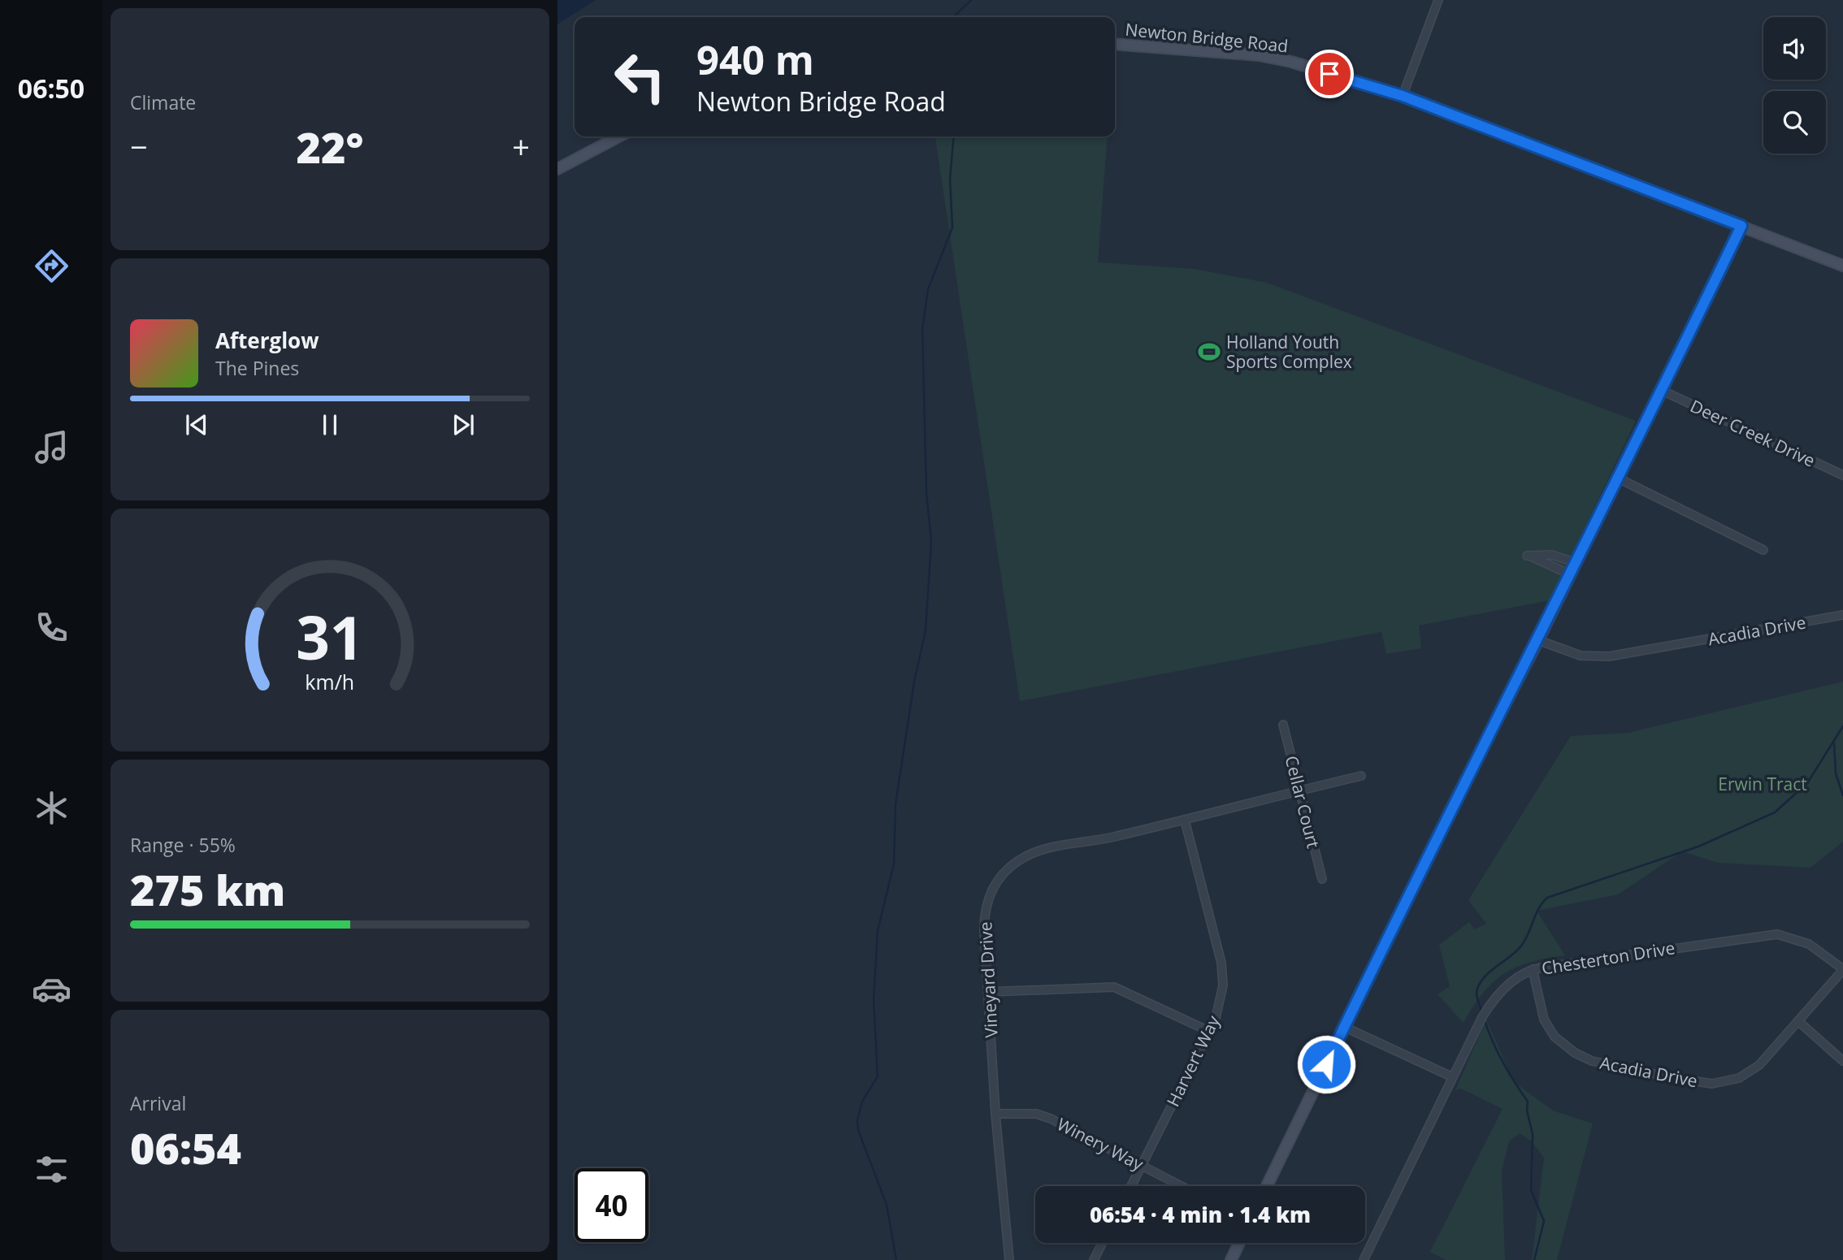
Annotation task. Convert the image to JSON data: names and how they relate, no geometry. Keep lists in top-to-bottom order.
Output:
{
  "streets": {
    "street": [
      "Newton Bridge Road",
      "Deer Creek Drive",
      "Acadia Drive",
      "Cellar Court",
      "Chesterton Drive",
      "Vineyard Drive",
      "Harvert Way",
      "Winery Way"
    ]
  },
  "crossings": [
    ["Acadia Drive", "Chesterton Drive"],
    ["Cellar Court", "Vineyard Drive"],
    ["Vineyard Drive", "Harvert Way"],
    ["Vineyard Drive", "Winery Way"],
    ["Harvert Way", "Winery Way"]
  ],
  "parks": ["Erwin Tract"],
  "places": {
    "sports": ["Holland Youth Sports Complex"]
  },
  "page": {
    "tabs": "06:50",
    "tile": [
      "Climate",
      ["Range · 55%", "275 km"],
      ["Arrival", "06:54"]
    ],
    "turn": ["940 m", "Newton Bridge Road"],
    "heat": ["−", "22°", "+"],
    "song": ["Afterglow", "The Pines"],
    "limit": "40",
    "trip": "06:54 · 4 min · 1.4 km",
    "gauge": ["31", "km/h"]
  }
}
